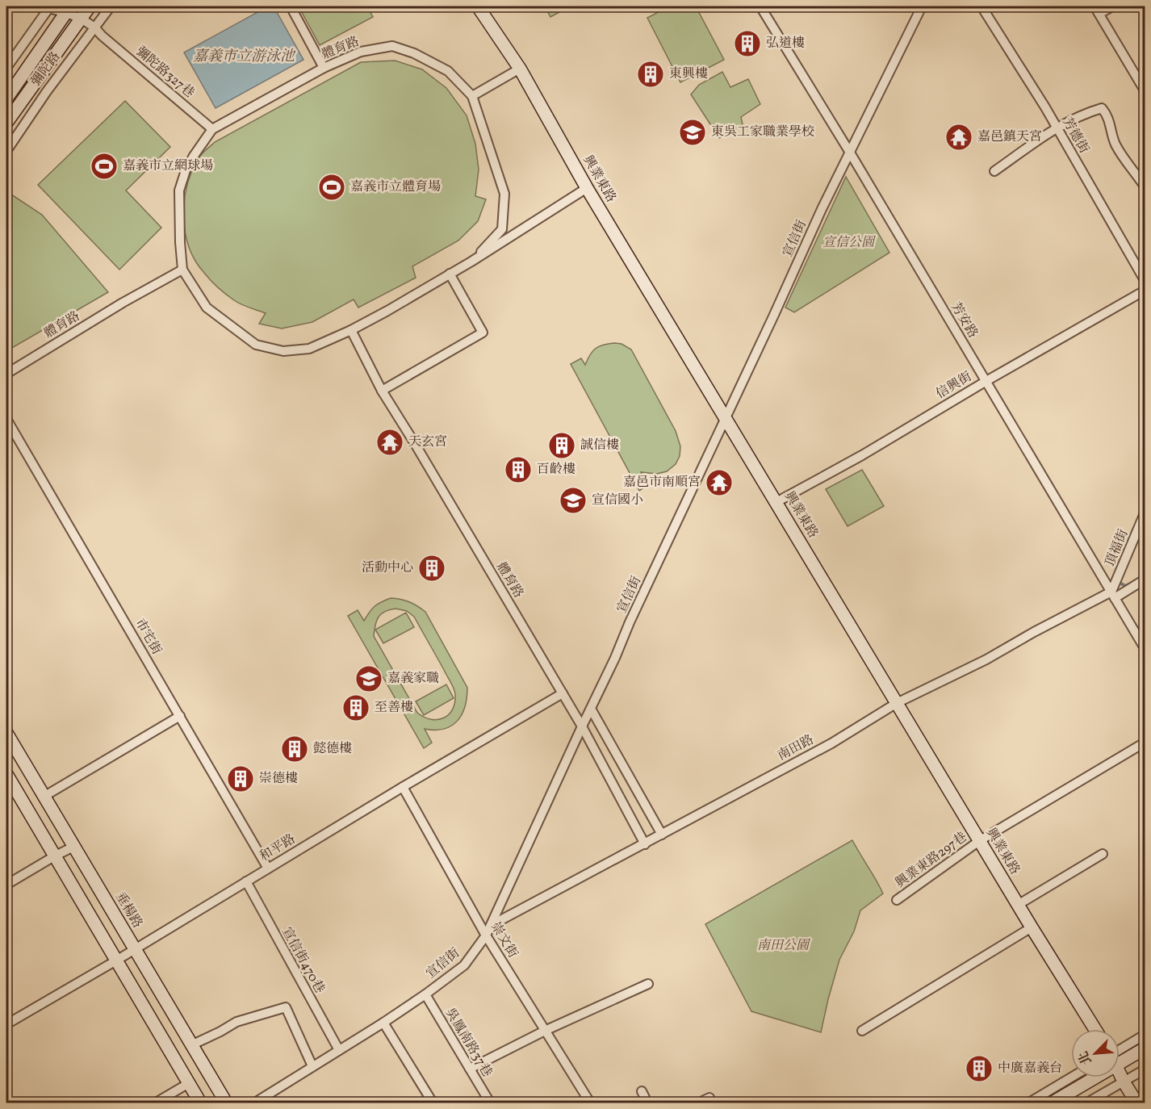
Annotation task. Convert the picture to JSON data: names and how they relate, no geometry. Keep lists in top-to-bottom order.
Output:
{
  "streets": {
    "street": [
      "體育路",
      "彌陀路",
      "彌陀路327巷",
      "芳德街",
      "興業東路",
      "宣信街",
      "芳安路",
      "信興街",
      "頂福街",
      "市宅街",
      "南田路",
      "和平路",
      "興業東路297巷",
      "垂楊路",
      "崇文街",
      "宣信街470巷",
      "吳鳳南路37巷"
    ]
  },
  "crossings": [
    ["體育路", "彌陀路327巷"],
    ["體育路", "興業東路"],
    ["體育路", "宣信街"],
    ["體育路", "南田路"],
    ["體育路", "和平路"],
    ["彌陀路", "彌陀路327巷"],
    ["興業東路", "宣信街"],
    ["興業東路", "信興街"],
    ["興業東路", "南田路"],
    ["興業東路", "興業東路297巷"],
    ["宣信街", "芳安路"],
    ["宣信街", "南田路"],
    ["宣信街", "崇文街"],
    ["宣信街", "宣信街470巷"],
    ["宣信街", "吳鳳南路37巷"],
    ["芳安路", "信興街"],
    ["芳安路", "頂福街"],
    ["芳安路", "南田路"],
    ["頂福街", "南田路"],
    ["市宅街", "和平路"],
    ["和平路", "垂楊路"],
    ["和平路", "崇文街"],
    ["和平路", "宣信街470巷"]
  ],
  "water": ["嘉義市立游泳池"],
  "parks": ["宣信公園", "南田公園"],
  "places": {
    "building": [
      "弘道樓",
      "東興樓",
      "誠信樓",
      "百齡樓",
      "活動中心",
      "至善樓",
      "懿德樓",
      "崇德樓",
      "中廣嘉義台"
    ],
    "school or university": ["東吳工家職業學校", "宣信國小", "嘉義家職"],
    "temple": ["嘉邑鎮天宮", "天玄宮", "嘉邑市南順宮"],
    "sports": ["嘉義市立網球場", "嘉義市立體育場"]
  },
  "north": "bottom left"
}
